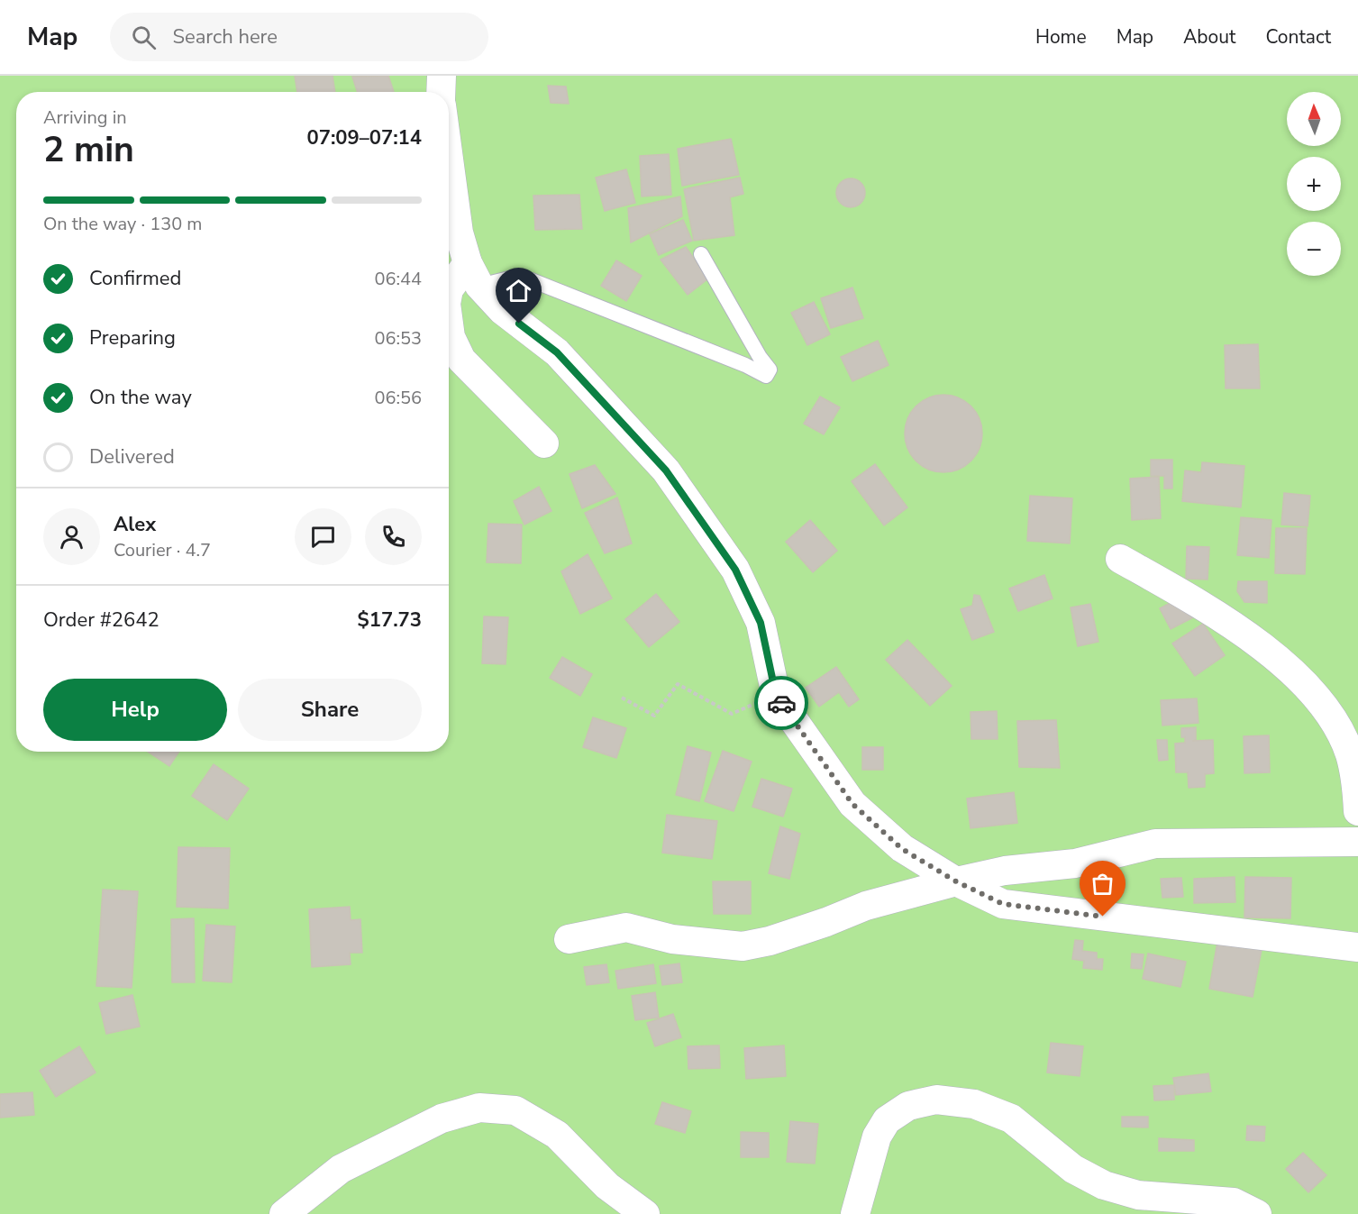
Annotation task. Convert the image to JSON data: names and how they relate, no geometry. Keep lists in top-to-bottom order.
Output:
{
  "north": "top",
  "page": {
    "header": "Map",
    "search": "Search here",
    "nav": [
      "Home",
      "Map",
      "About",
      "Contact"
    ],
    "map_buttons": ["+", "−"],
    "heading": ["2 min", "Arriving in", "07:09–07:14"],
    "panel": [
      "Alex",
      "Courier · 4.7",
      "Order #2642",
      "$17.73"
    ],
    "bar": "On the way · 130 m",
    "list": [
      ["Confirmed", "06:44"],
      ["Preparing", "06:53"],
      ["On the way", "06:56"],
      "Delivered"
    ],
    "buttons": ["Help", "Share"]
  }
}
